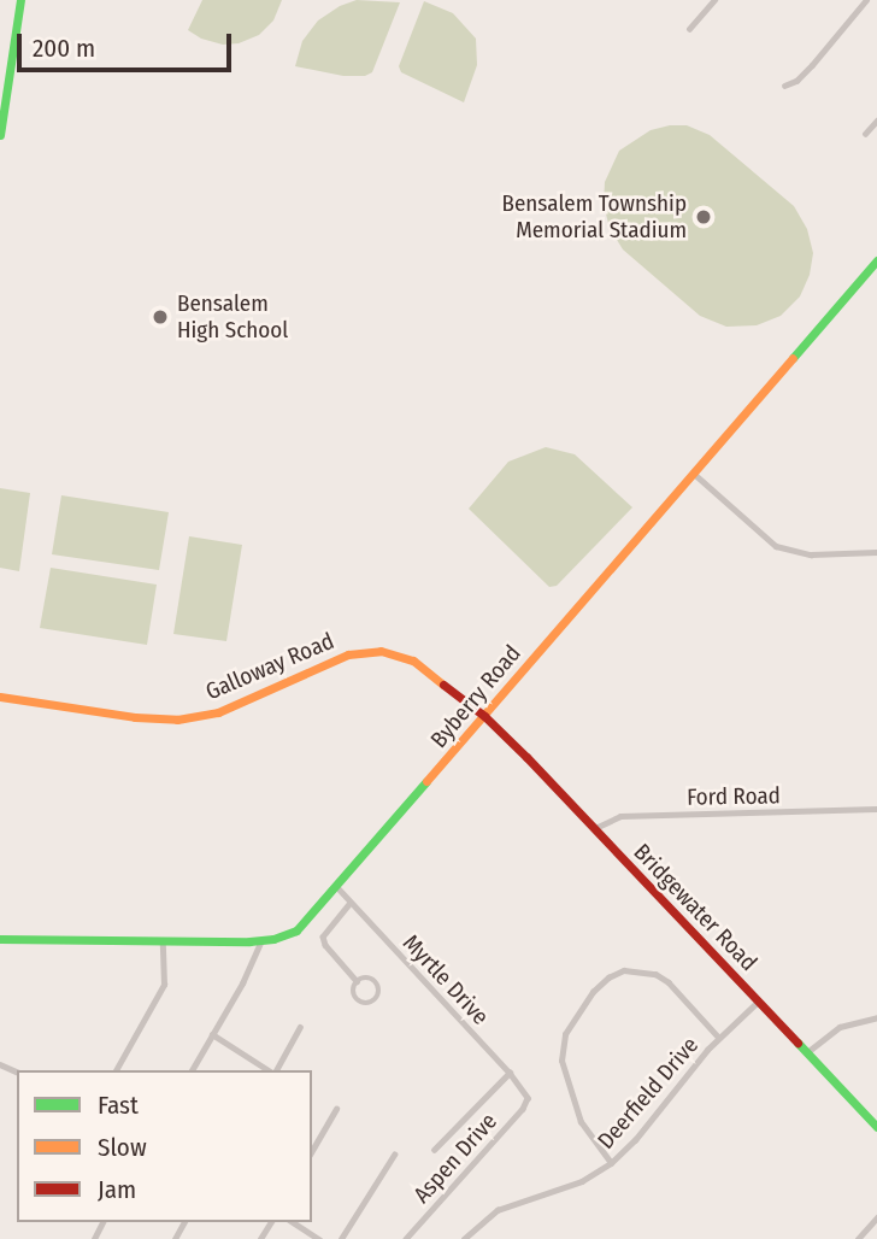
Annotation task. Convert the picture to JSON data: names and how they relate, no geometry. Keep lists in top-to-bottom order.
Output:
{
  "streets": {
    "main road": ["Galloway Road", "Byberry Road", "Bridgewater Road"],
    "street": [
      "Ford Road",
      "Myrtle Drive",
      "Deerfield Drive",
      "Aspen Drive"
    ]
  },
  "crossings": [
    ["Galloway Road", "Byberry Road"],
    ["Galloway Road", "Bridgewater Road"],
    ["Byberry Road", "Bridgewater Road"],
    ["Byberry Road", "Myrtle Drive"],
    ["Ford Road", "Bridgewater Road"],
    ["Bridgewater Road", "Deerfield Drive"],
    ["Myrtle Drive", "Aspen Drive"]
  ],
  "places": ["Bensalem Township Memorial Stadium", "Bensalem High School"],
  "legend": ["Fast", "Slow", "Jam"],
  "scale_bar": "200 m"
}
